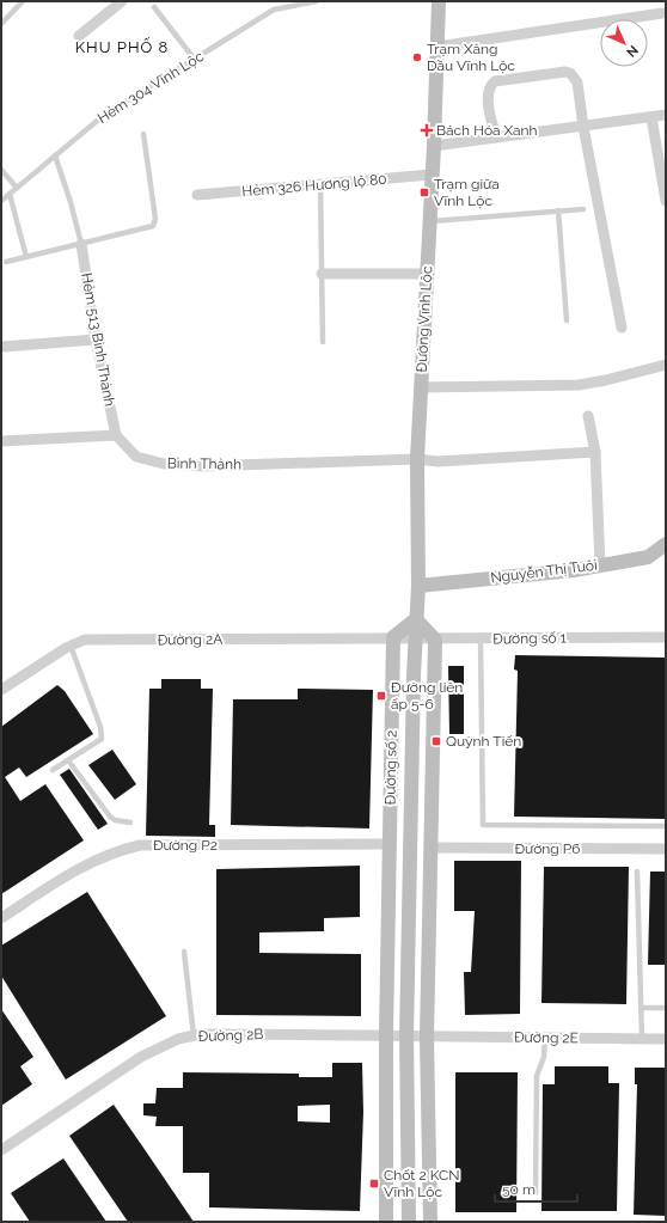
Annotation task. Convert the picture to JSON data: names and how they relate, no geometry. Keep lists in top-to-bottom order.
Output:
{
  "streets": {
    "main road": ["Đường Vĩnh Lộc", "Nguyễn Thị Tuôi", "Đường số 2"],
    "street": [
      "Hẻm 326 Hương lộ 80",
      "Hẻm 513 Bình Thành",
      "Bình Thành",
      "Đường số 1",
      "Đường 2A",
      "Đường P2",
      "Đường P6",
      "Đường 2B",
      "Đường 2E"
    ],
    "lane": ["Hẻm 304 Vĩnh Lộc"]
  },
  "crossings": [
    ["Hẻm 326 Hương lộ 80", "Đường Vĩnh Lộc"],
    ["Đường Vĩnh Lộc", "Bình Thành"],
    ["Đường Vĩnh Lộc", "Nguyễn Thị Tuôi"],
    ["Đường Vĩnh Lộc", "Đường số 1"],
    ["Đường Vĩnh Lộc", "Đường số 2"],
    ["Hẻm 513 Bình Thành", "Bình Thành"],
    ["Đường số 1", "Đường 2A"],
    ["Đường số 1", "Đường số 2"],
    ["Đường 2A", "Đường số 2"],
    ["Đường số 2", "Đường P2"],
    ["Đường số 2", "Đường 2B"],
    ["Đường số 2", "Đường 2E"],
    ["Đường 2B", "Đường 2E"]
  ],
  "districts": ["KHU PHỐ 8"],
  "places": {
    "other": ["Trạm Xăng Dầu Vĩnh Lộc"],
    "health": ["Bách Hóa Xanh"],
    "transit": [
      "Trạm giữa Vĩnh Lộc",
      "Đường liên ấp 5-6",
      "Quỳnh Tiến",
      "Chốt 2 KCN Vĩnh Lộc"
    ]
  },
  "scale_bar": "50 m",
  "north": "bottom right"
}
